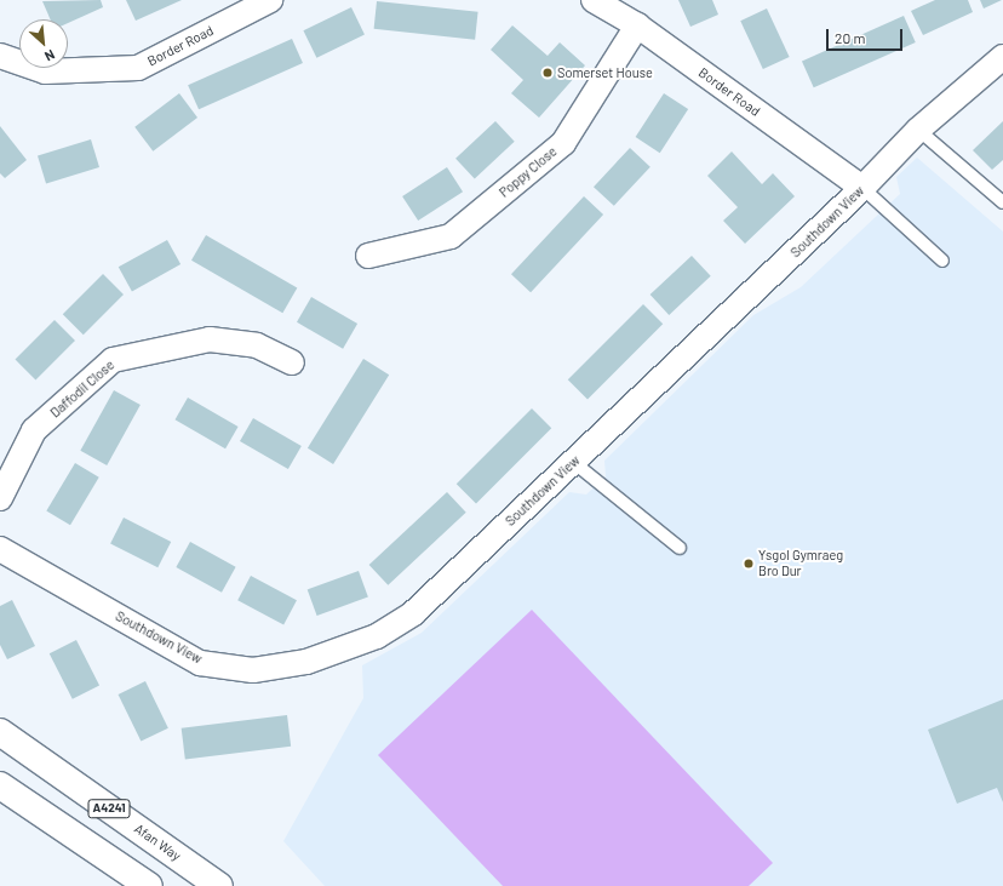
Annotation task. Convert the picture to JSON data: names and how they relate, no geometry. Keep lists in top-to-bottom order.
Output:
{
  "streets": {
    "main road": ["A4241", "Afan Way"],
    "street": [
      "Border Road",
      "Poppy Close",
      "Southdown View",
      "Daffodil Close"
    ]
  },
  "crossings": [
    ["Border Road", "Poppy Close"],
    ["Border Road", "Southdown View"]
  ],
  "places": ["Somerset House", "Ysgol Gymraeg Bro Dur"],
  "scale_bar": "20 m",
  "north": "bottom right"
}
